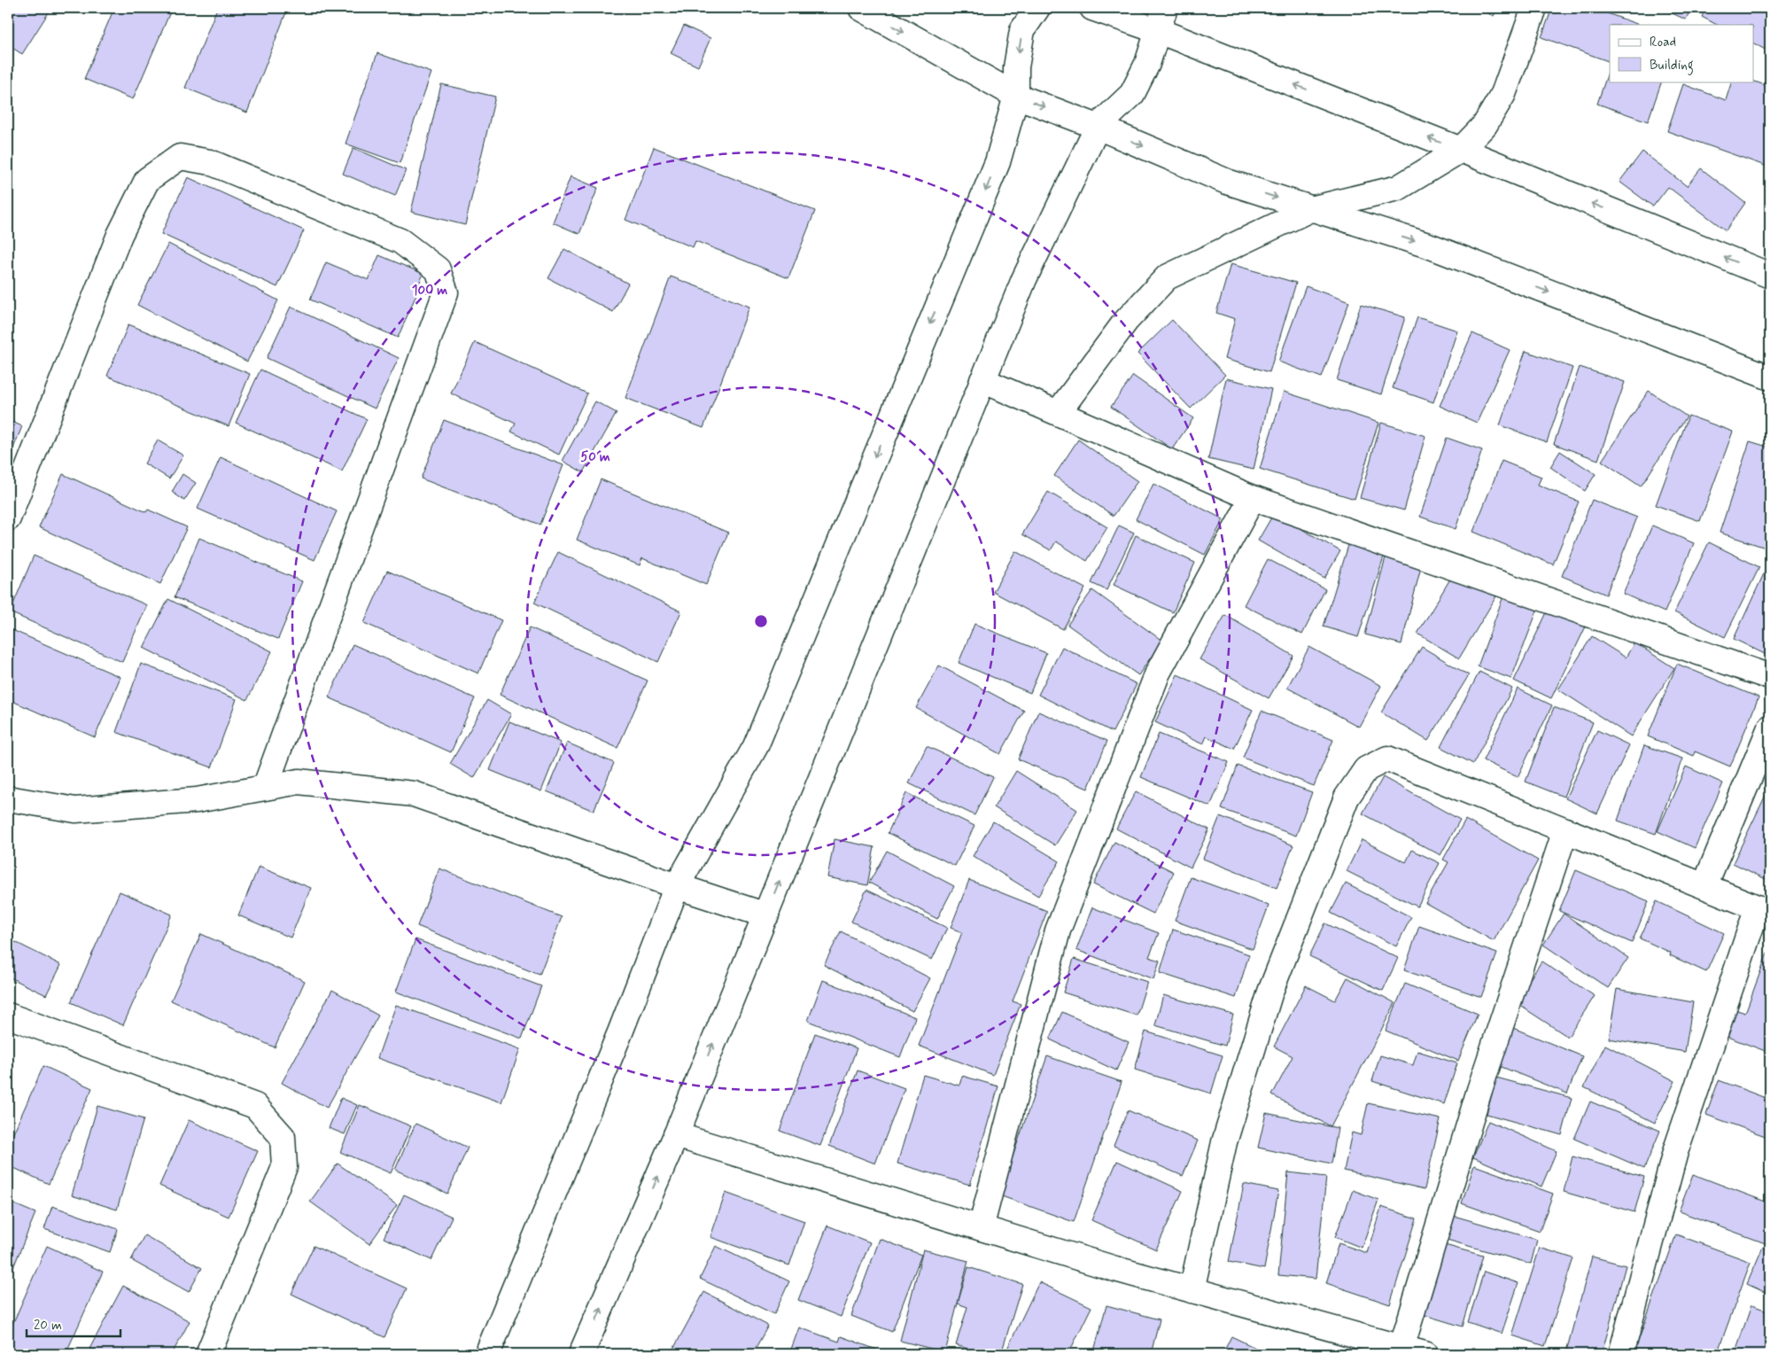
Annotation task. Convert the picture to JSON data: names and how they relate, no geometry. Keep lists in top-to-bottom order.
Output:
{
  "legend": ["Road", "Building"],
  "scale_bar": "20 m",
  "rings": ["100 m", "50 m"]
}
